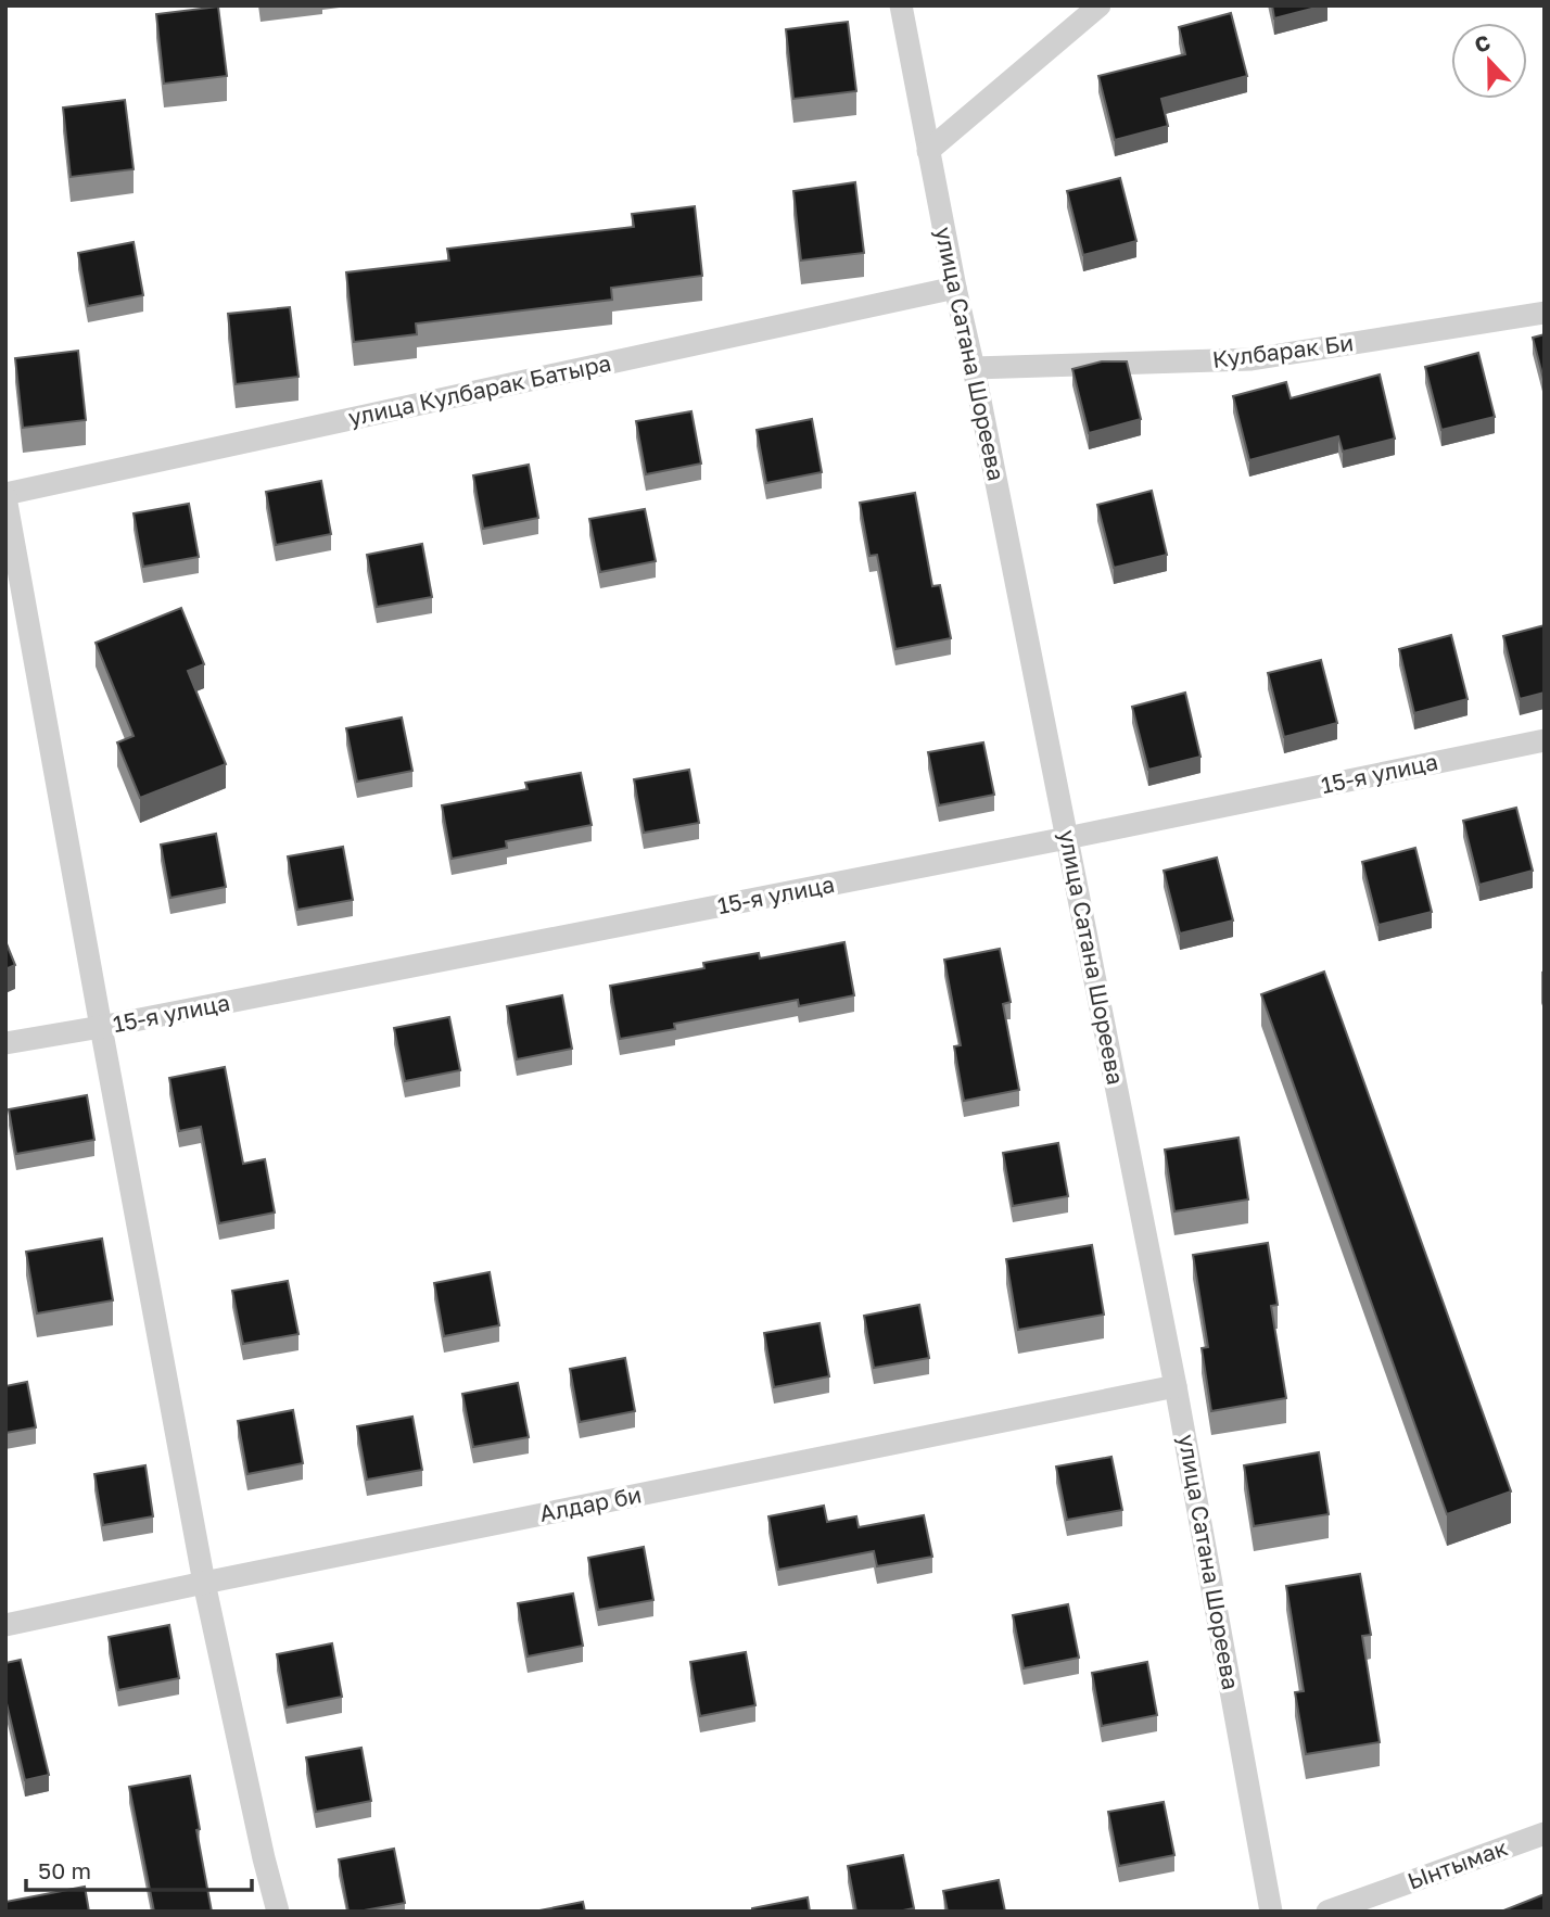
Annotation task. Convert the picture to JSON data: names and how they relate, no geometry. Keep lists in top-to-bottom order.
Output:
{
  "streets": {
    "street": [
      "Кулбарак Би",
      "улица Сатана Шореева",
      "улица Кулбарак Батыра",
      "15-я улица",
      "Алдар би",
      "Ынтымак"
    ]
  },
  "crossings": [
    ["Кулбарак Би", "улица Сатана Шореева"],
    ["улица Сатана Шореева", "улица Кулбарак Батыра"],
    ["улица Сатана Шореева", "15-я улица"],
    ["улица Сатана Шореева", "Алдар би"]
  ],
  "scale_bar": "50 m",
  "north": "top"
}
